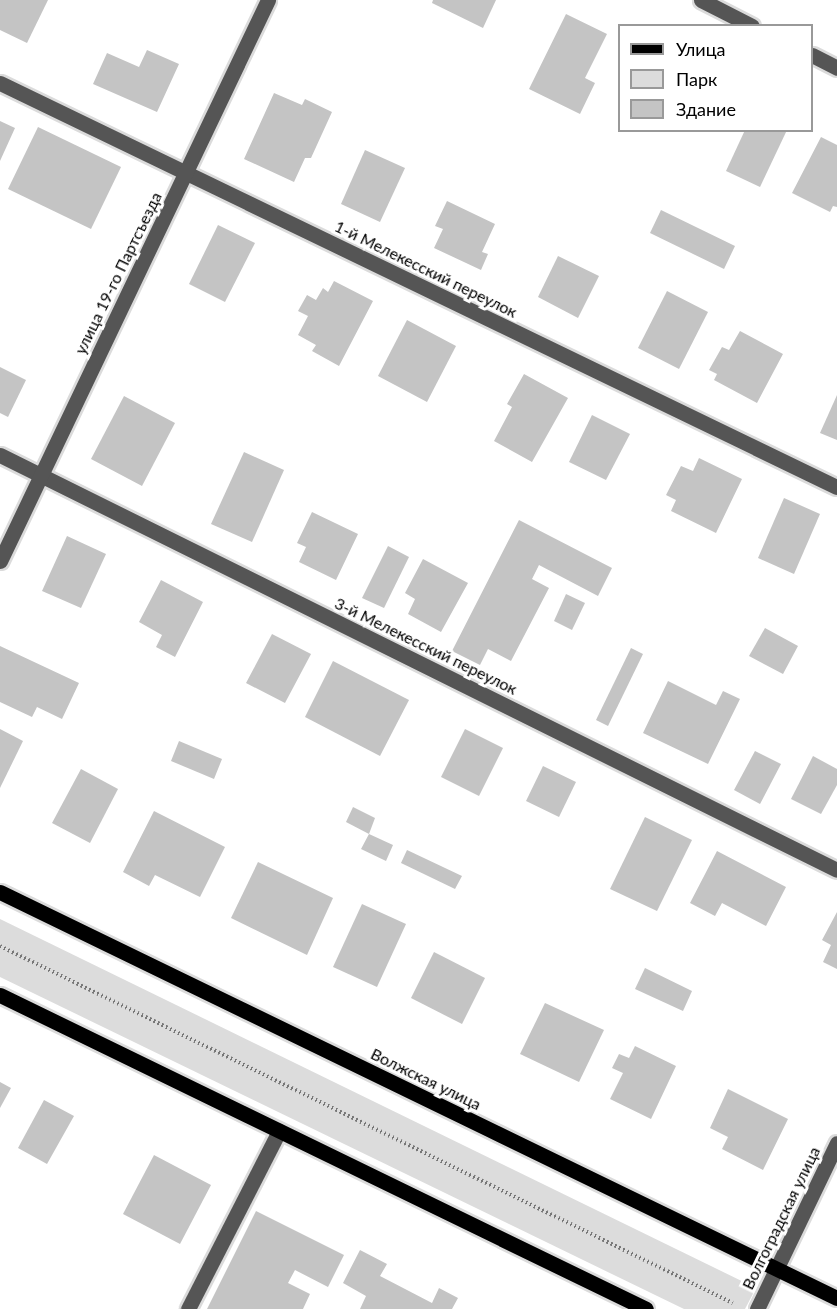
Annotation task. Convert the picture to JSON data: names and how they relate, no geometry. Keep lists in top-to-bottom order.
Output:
{
  "streets": {
    "main road": ["Волжская улица"],
    "street": [
      "1-й Мелекесский переулок",
      "улица 19-го Партсъезда",
      "3-й Мелекесский переулок",
      "Волгоградская улица"
    ]
  },
  "crossings": [
    ["1-й Мелекесский переулок", "улица 19-го Партсъезда"],
    ["улица 19-го Партсъезда", "3-й Мелекесский переулок"],
    ["Волжская улица", "Волгоградская улица"]
  ],
  "legend": ["Улица", "Парк", "Здание"]
}
